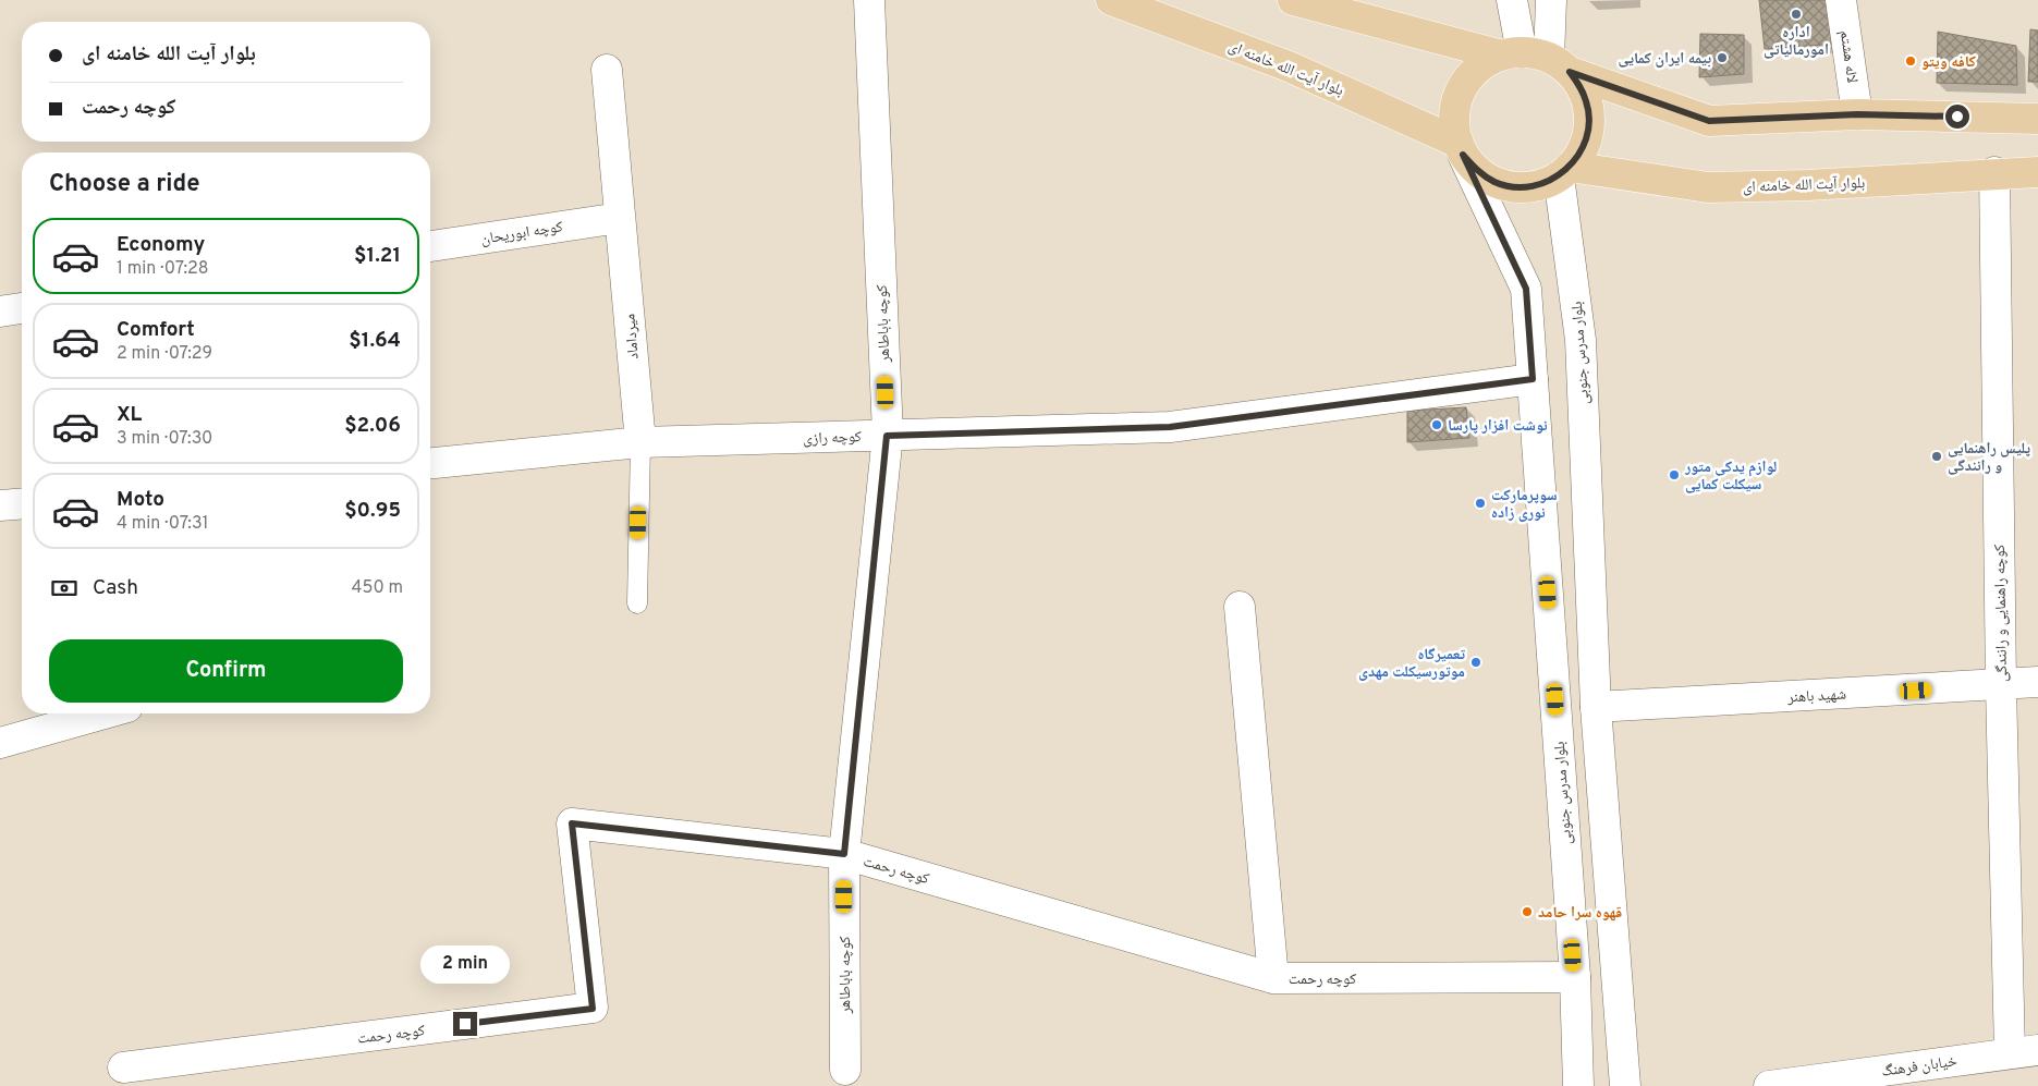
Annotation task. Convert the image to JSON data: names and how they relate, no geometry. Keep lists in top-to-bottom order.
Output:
{
  "streets": {
    "main road": ["بلوار آیت الله خامنه ای"],
    "street": [
      "لاله هشتم",
      "کوچه ابوریحان",
      "کوچه باباطاهر",
      "میرداماد",
      "بلوار مدرس جنوبی",
      "کوچه رازی",
      "کوچه راهنمایی و رانندگی",
      "شهید باهنر",
      "کوچه رحمت",
      "خیابان فرهنگ"
    ]
  },
  "crossings": [
    ["بلوار آیت الله خامنه ای", "بلوار مدرس جنوبی"],
    ["بلوار آیت الله خامنه ای", "کوچه راهنمایی و رانندگی"],
    ["کوچه ابوریحان", "میرداماد"],
    ["کوچه باباطاهر", "کوچه رازی"],
    ["کوچه باباطاهر", "کوچه رحمت"],
    ["میرداماد", "کوچه رازی"],
    ["بلوار مدرس جنوبی", "کوچه رازی"],
    ["بلوار مدرس جنوبی", "شهید باهنر"],
    ["بلوار مدرس جنوبی", "کوچه رحمت"],
    ["کوچه راهنمایی و رانندگی", "شهید باهنر"],
    ["کوچه راهنمایی و رانندگی", "خیابان فرهنگ"]
  ],
  "places": [
    "اداره امورمالیاتی",
    "بیمه ایران کمایی",
    "کافه ویتو",
    "نوشت افزار پارسا",
    "پلیس راهنمایی و رانندگی",
    "لوازم یدکی متور سیکلت کمایی",
    "سوپرمارکت نوری زاده",
    "تعمیرگاه موتورسیکلت مهدی",
    "قهوه سرا حامد"
  ],
  "page": {
    "banner": ["بلوار آیت الله خامنه ای", "کوچه رحمت"],
    "heading": "Choose a ride",
    "list": [
      {
        "name": "Economy",
        "note": "1 min · 07:28",
        "value": "$1.21"
      },
      {
        "name": "Comfort",
        "note": "2 min · 07:29",
        "value": "$1.64"
      },
      {
        "name": "XL",
        "note": "3 min · 07:30",
        "value": "$2.06"
      },
      {
        "name": "Moto",
        "note": "4 min · 07:31",
        "value": "$0.95"
      }
    ],
    "pay": ["Cash", "450 m"],
    "buttons": "Confirm",
    "bubble": "2 min"
  }
}
